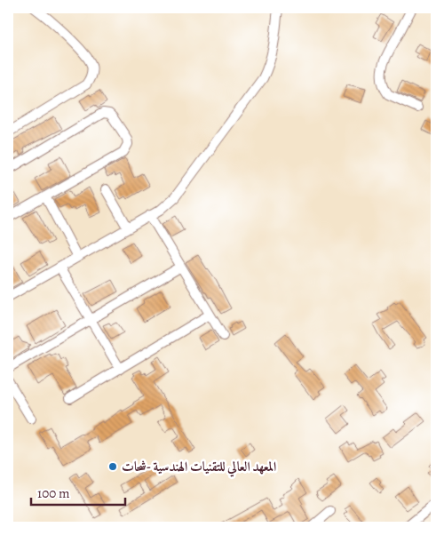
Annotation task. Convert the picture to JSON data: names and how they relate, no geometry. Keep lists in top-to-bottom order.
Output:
{
  "places": ["المعهد العالي للتقنيات الهندسية -شحات"],
  "scale_bar": "100 m"
}
